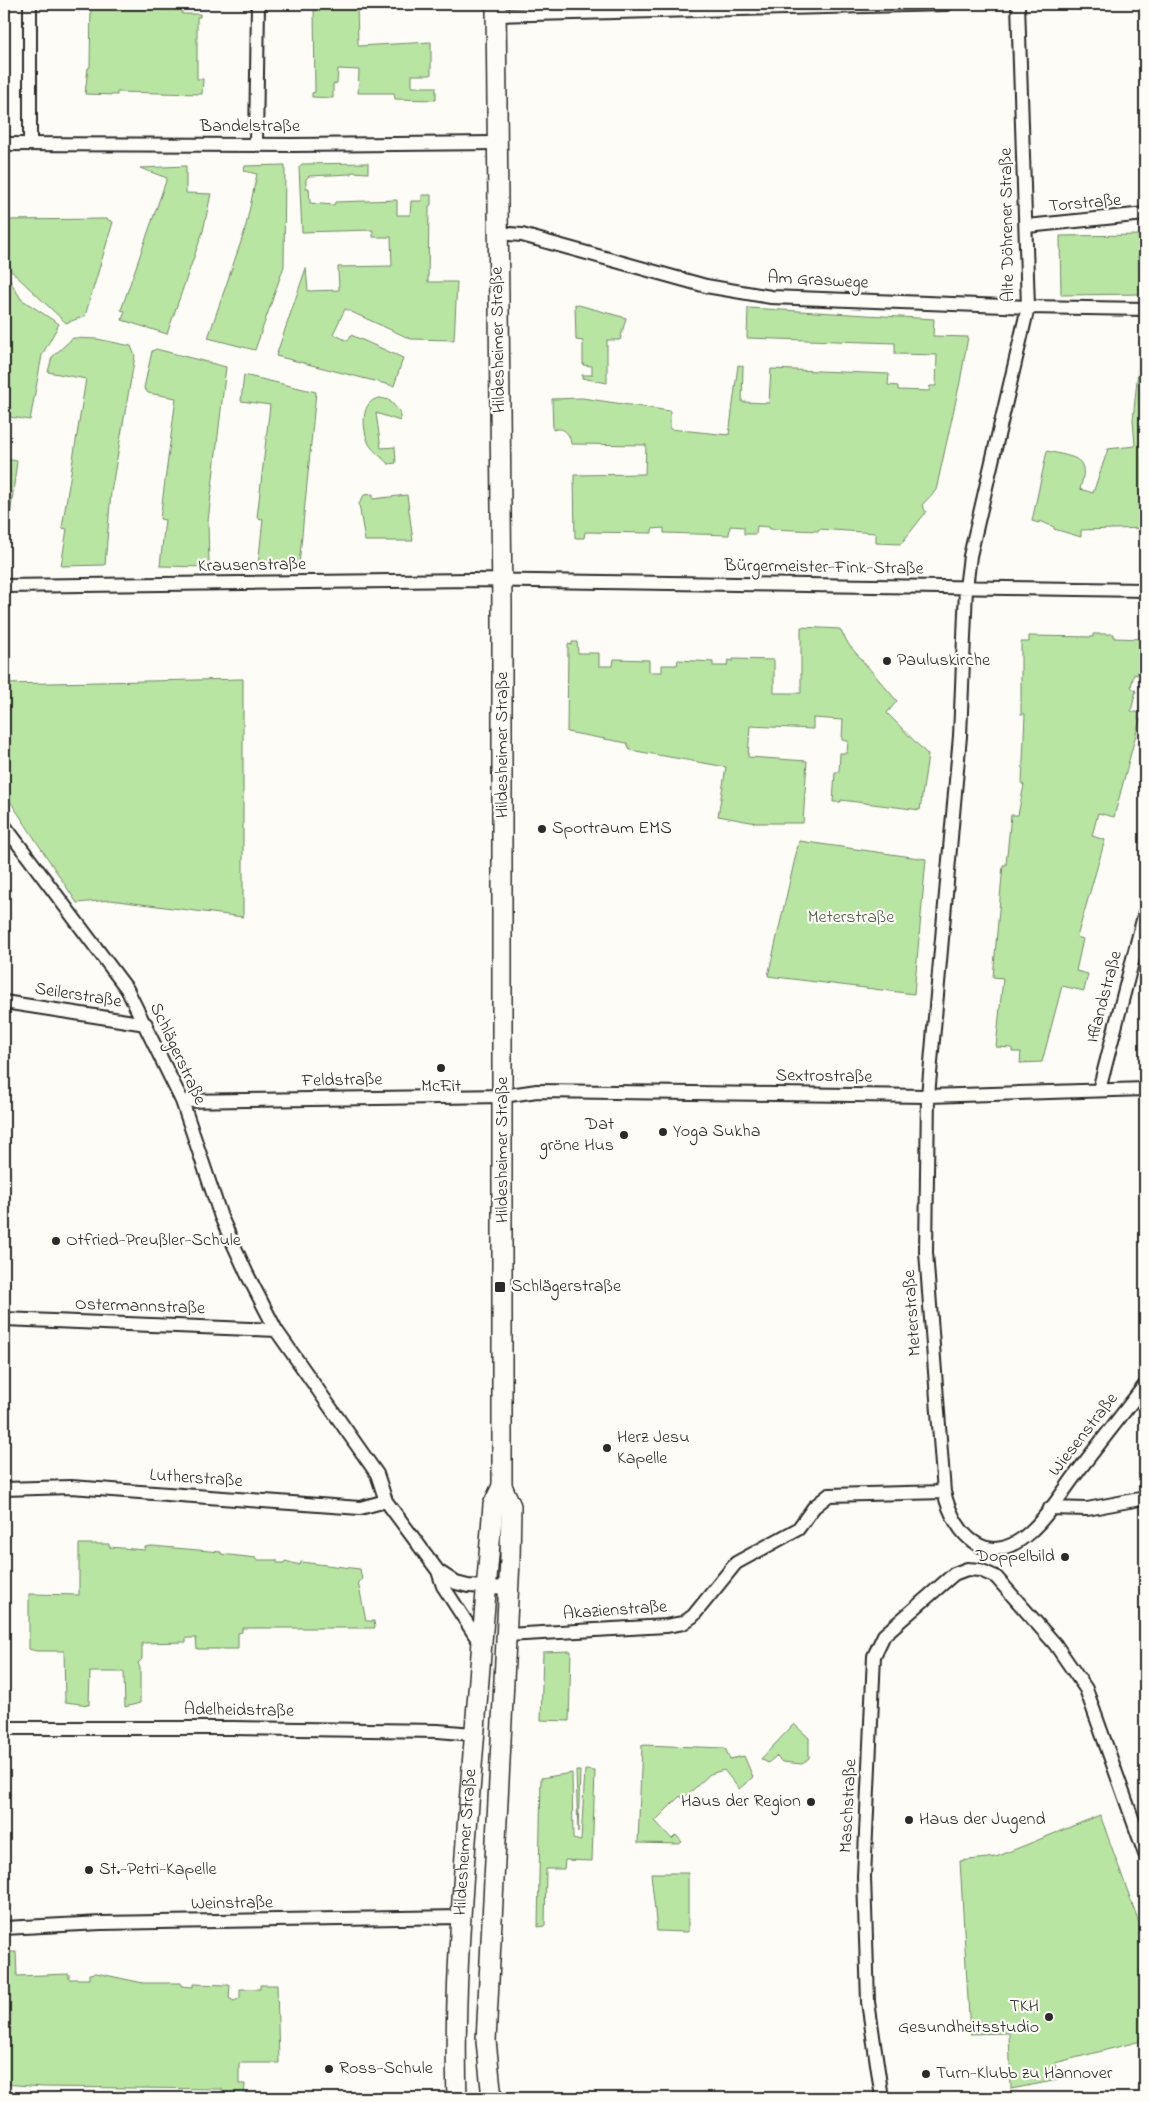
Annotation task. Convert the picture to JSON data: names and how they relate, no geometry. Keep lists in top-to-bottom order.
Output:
{
  "streets": {
    "main road": ["Hildesheimer Straße"],
    "street": [
      "Bandelstraße",
      "Torstraße",
      "Alte Döhrener Straße",
      "Am Graswege",
      "Krausenstraße",
      "Bürgermeister-Fink-Straße",
      "Seilerstraße",
      "Ifflandstraße",
      "Schlägerstraße",
      "Sextrostraße",
      "Feldstraße",
      "Ostermannstraße",
      "Meterstraße",
      "Wiesenstraße",
      "Lutherstraße",
      "Akazienstraße",
      "Adelheidstraße",
      "Maschstraße",
      "Weinstraße"
    ]
  },
  "crossings": [
    ["Bandelstraße", "Hildesheimer Straße"],
    ["Torstraße", "Alte Döhrener Straße"],
    ["Alte Döhrener Straße", "Am Graswege"],
    ["Alte Döhrener Straße", "Bürgermeister-Fink-Straße"],
    ["Alte Döhrener Straße", "Meterstraße"],
    ["Am Graswege", "Hildesheimer Straße"],
    ["Hildesheimer Straße", "Krausenstraße"],
    ["Hildesheimer Straße", "Bürgermeister-Fink-Straße"],
    ["Hildesheimer Straße", "Schlägerstraße"],
    ["Hildesheimer Straße", "Sextrostraße"],
    ["Hildesheimer Straße", "Feldstraße"],
    ["Hildesheimer Straße", "Akazienstraße"],
    ["Hildesheimer Straße", "Adelheidstraße"],
    ["Hildesheimer Straße", "Weinstraße"],
    ["Krausenstraße", "Bürgermeister-Fink-Straße"],
    ["Bürgermeister-Fink-Straße", "Meterstraße"],
    ["Seilerstraße", "Schlägerstraße"],
    ["Ifflandstraße", "Sextrostraße"],
    ["Schlägerstraße", "Feldstraße"],
    ["Schlägerstraße", "Ostermannstraße"],
    ["Schlägerstraße", "Lutherstraße"],
    ["Sextrostraße", "Feldstraße"],
    ["Sextrostraße", "Meterstraße"],
    ["Meterstraße", "Wiesenstraße"],
    ["Meterstraße", "Akazienstraße"]
  ],
  "parks": ["Meterstraße"],
  "places": {
    "other": [
      "Pauluskirche",
      "Sportraum EMS",
      "McFit",
      "Yoga Sukha",
      "Dat gröne Hus",
      "Otfried-Preußler-Schule",
      "Herz Jesu Kapelle",
      "Doppelbild",
      "Haus der Region",
      "Haus der Jugend",
      "St.-Petri-Kapelle",
      "TKH Gesundheitsstudio",
      "Ross-Schule",
      "Turn-Klubb zu Hannover"
    ],
    "transit": ["Schlägerstraße"]
  }
}
